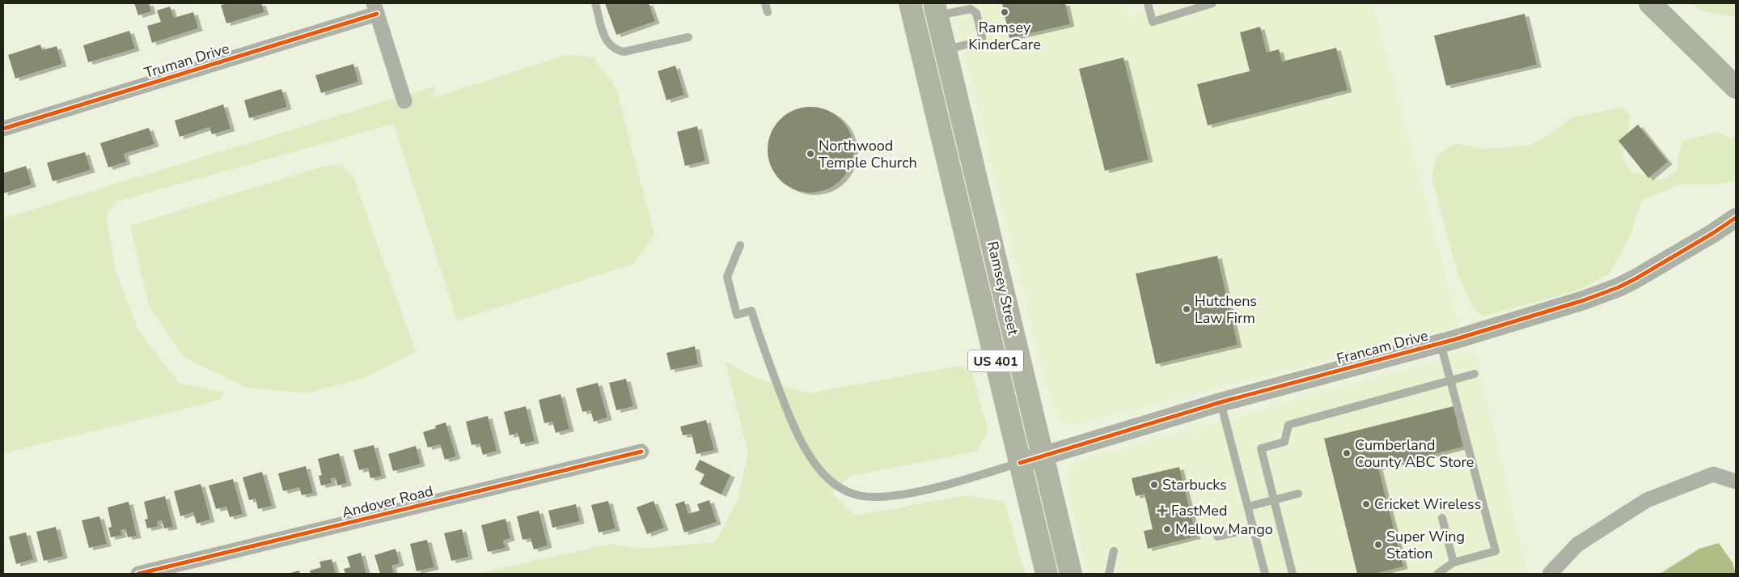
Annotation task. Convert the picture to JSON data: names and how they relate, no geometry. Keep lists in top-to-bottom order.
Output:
{
  "streets": {
    "main road": ["Ramsey Street", "US 401"],
    "street": ["Truman Drive", "Francam Drive", "Andover Road"]
  },
  "crossings": [
    ["Ramsey Street", "Francam Drive"]
  ],
  "places": {
    "other": [
      "Ramsey KinderCare",
      "Northwood Temple Church",
      "Hutchens Law Firm",
      "Cumberland County ABC Store",
      "Starbucks",
      "Cricket Wireless",
      "Mellow Mango",
      "Super Wing Station"
    ],
    "health": ["FastMed"]
  }
}
